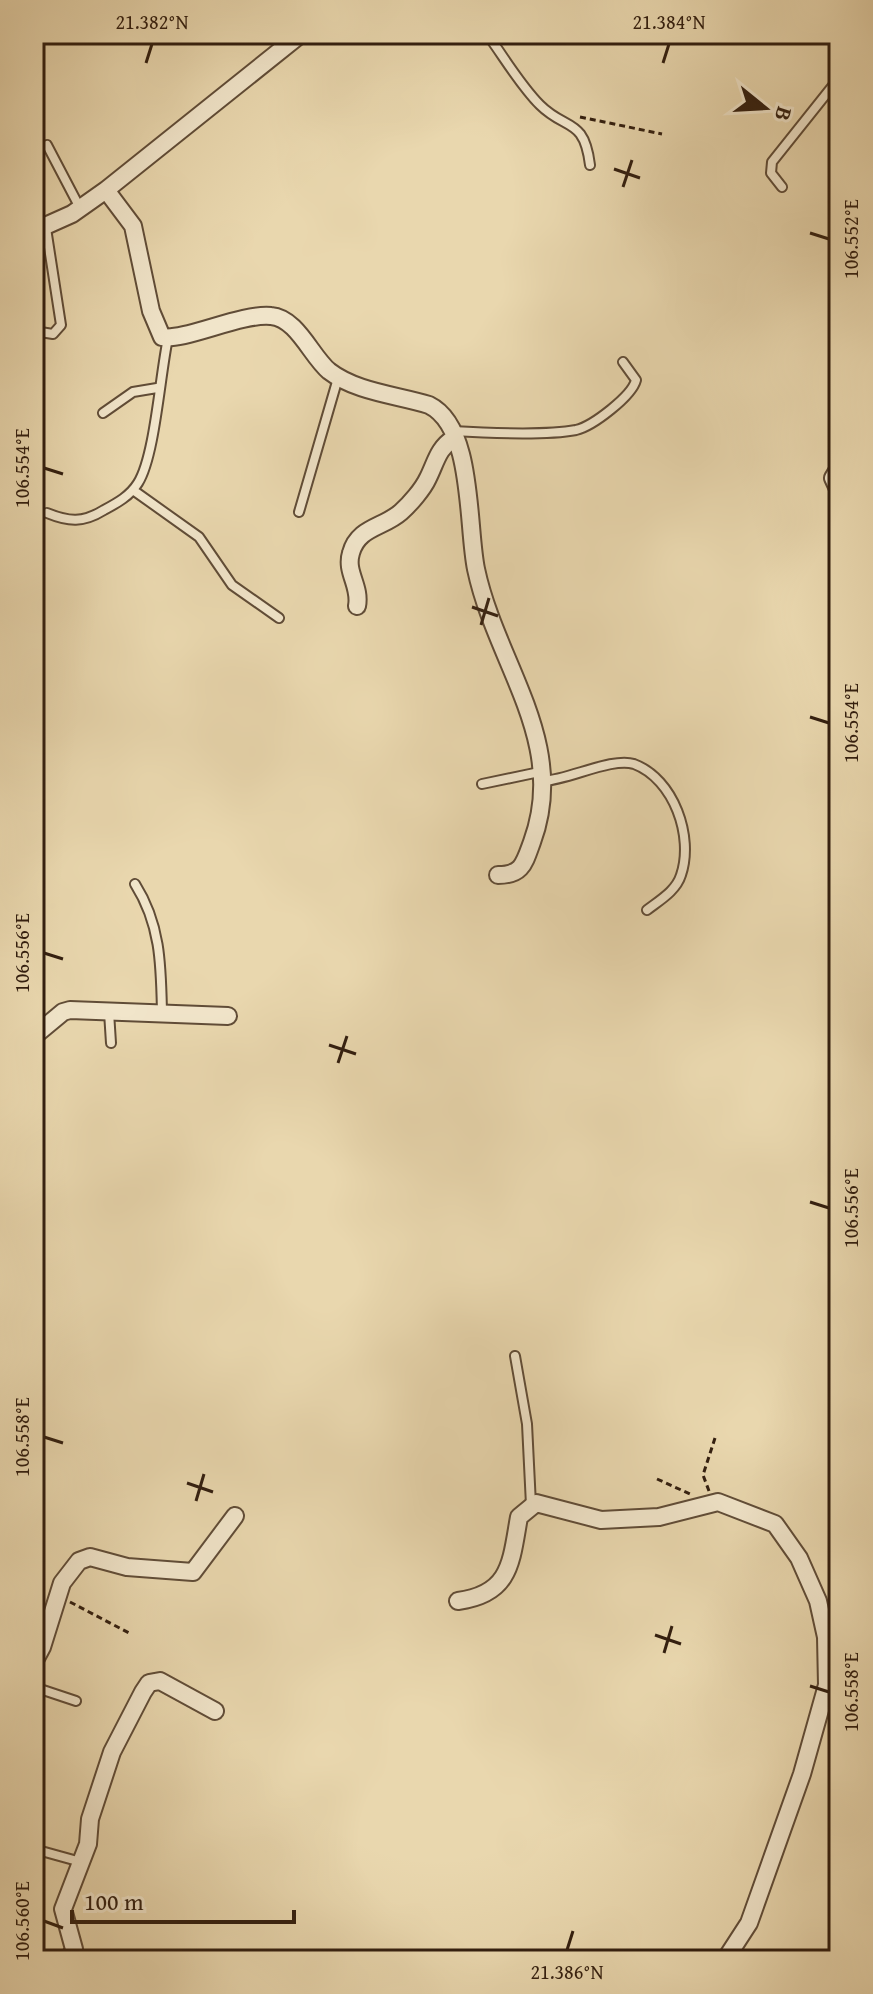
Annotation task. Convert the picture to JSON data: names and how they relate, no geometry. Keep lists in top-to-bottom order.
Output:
{
  "scale_bar": "100 m",
  "north": "right",
  "coordinates": [
    "21.382°N",
    "21.384°N",
    "106.552°E",
    "106.554°E",
    "106.556°E",
    "106.558°E",
    "106.560°E",
    "21.386°N"
  ]
}
